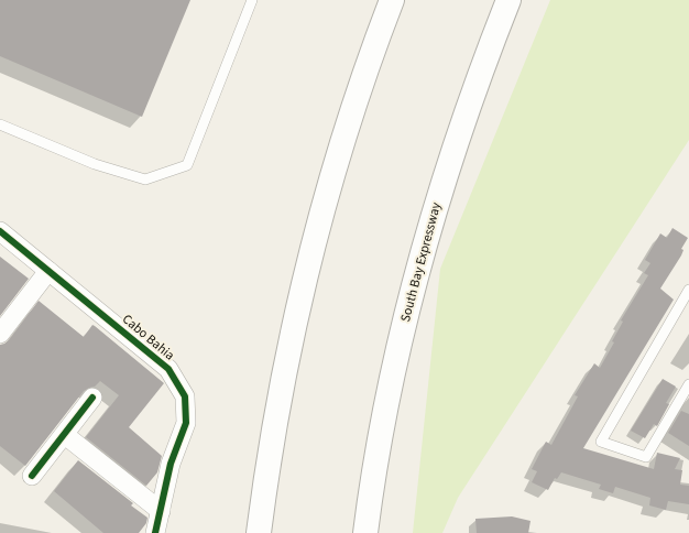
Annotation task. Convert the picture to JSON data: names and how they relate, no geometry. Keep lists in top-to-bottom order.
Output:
{
  "streets": {
    "highway": ["South Bay Expressway"],
    "street": ["Cabo Bahia"]
  }
}
